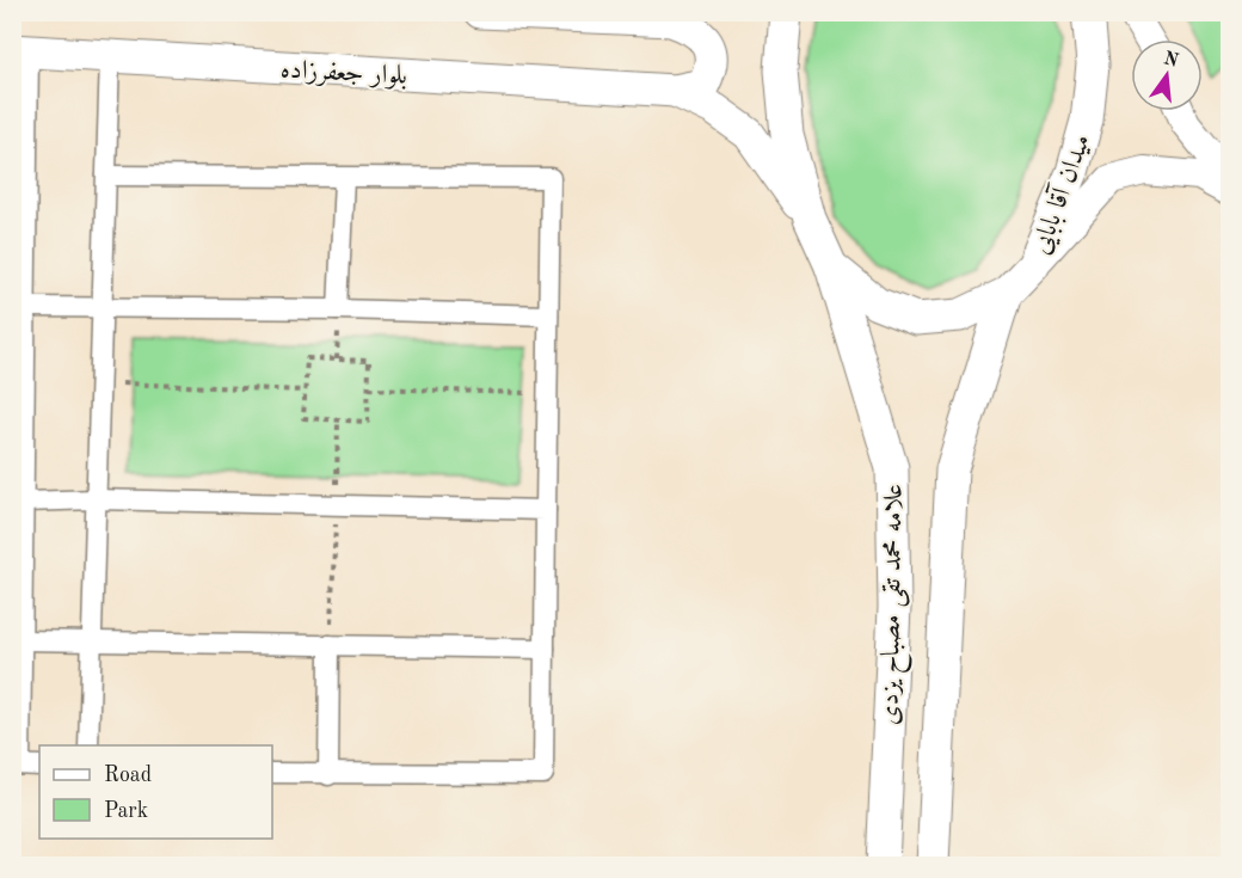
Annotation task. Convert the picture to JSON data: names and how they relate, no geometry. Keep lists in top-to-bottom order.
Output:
{
  "streets": {
    "main road": ["بلوار جعفرزاده", "میدان آقا بابایی", "علامه محمد تقی مصباح یزدی"]
  },
  "crossings": [
    ["میدان آقا بابایی", "علامه محمد تقی مصباح یزدی"]
  ],
  "legend": ["Road", "Park"],
  "north": "top"
}
